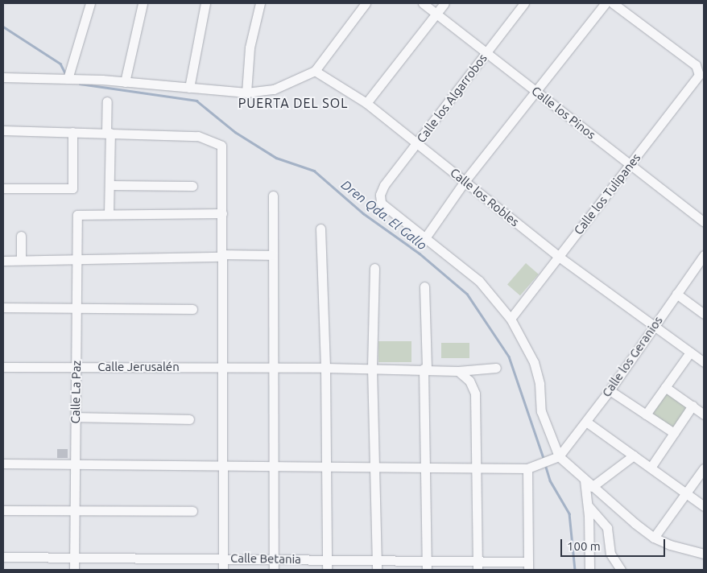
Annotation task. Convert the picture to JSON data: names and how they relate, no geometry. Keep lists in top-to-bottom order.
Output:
{
  "streets": {
    "street": [
      "Calle los Algarrobos",
      "Calle los Pinos",
      "Calle los Tulipanes",
      "Calle los Robles",
      "Calle los Geranios",
      "Calle Jerusalén",
      "Calle La Paz",
      "Calle Betania"
    ]
  },
  "crossings": [
    ["Calle los Algarrobos", "Calle los Pinos"],
    ["Calle los Algarrobos", "Calle los Robles"],
    ["Calle los Pinos", "Calle los Tulipanes"],
    ["Calle los Tulipanes", "Calle los Robles"],
    ["Calle los Robles", "Calle los Geranios"],
    ["Calle Jerusalén", "Calle La Paz"],
    ["Calle La Paz", "Calle Betania"]
  ],
  "districts": ["PUERTA DEL SOL"],
  "water": ["Dren Qda. El Gallo"],
  "scale_bar": "100 m"
}
